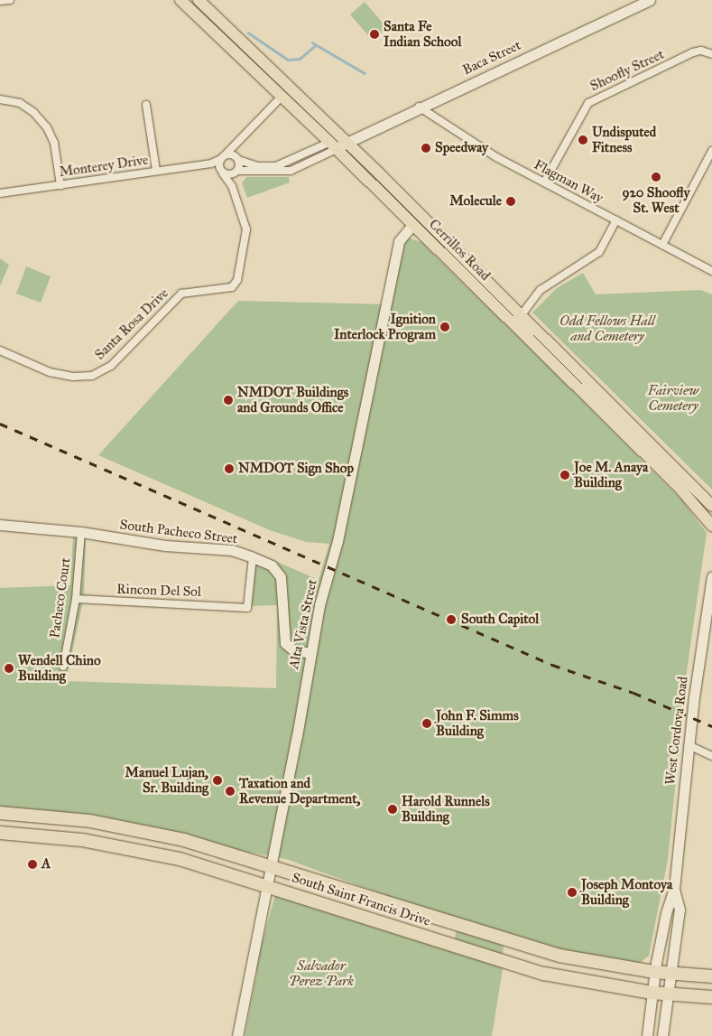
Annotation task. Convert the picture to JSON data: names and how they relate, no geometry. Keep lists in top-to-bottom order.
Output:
{
  "streets": {
    "highway": ["South Saint Francis Drive"],
    "main road": ["Cerrillos Road"],
    "street": [
      "Baca Street",
      "Shoofly Street",
      "Monterey Drive",
      "Flagman Way",
      "Santa Rosa Drive",
      "South Pacheco Street",
      "Rincon Del Sol",
      "Pacheco Court",
      "Alta Vista Street",
      "West Cordova Road"
    ]
  },
  "crossings": [
    ["Baca Street", "Monterey Drive"],
    ["Baca Street", "Flagman Way"],
    ["Baca Street", "Cerrillos Road"],
    ["Shoofly Street", "Flagman Way"],
    ["Monterey Drive", "Cerrillos Road"],
    ["Cerrillos Road", "Alta Vista Street"],
    ["South Pacheco Street", "Rincon Del Sol"],
    ["South Pacheco Street", "Pacheco Court"],
    ["South Pacheco Street", "Alta Vista Street"],
    ["Rincon Del Sol", "Pacheco Court"],
    ["Alta Vista Street", "South Saint Francis Drive"],
    ["West Cordova Road", "South Saint Francis Drive"]
  ],
  "parks": ["Odd Fellows Hall and Cemetery", "Fairview Cemetery", "Salvador Perez Park"],
  "places": [
    "Santa Fe Indian School",
    "Undisputed Fitness",
    "Speedway",
    "920 Shoofly St. West",
    "Molecule",
    "Ignition Interlock Program",
    "NMDOT Buildings and Grounds Office",
    "NMDOT Sign Shop",
    "Joe M. Anaya Building",
    "South Capitol",
    "Wendell Chino Building",
    "John F. Simms Building",
    "Manuel Lujan, Sr. Building",
    "Taxation and Revenue Department,",
    "Harold Runnels Building",
    "A",
    "Joseph Montoya Building"
  ]
}
